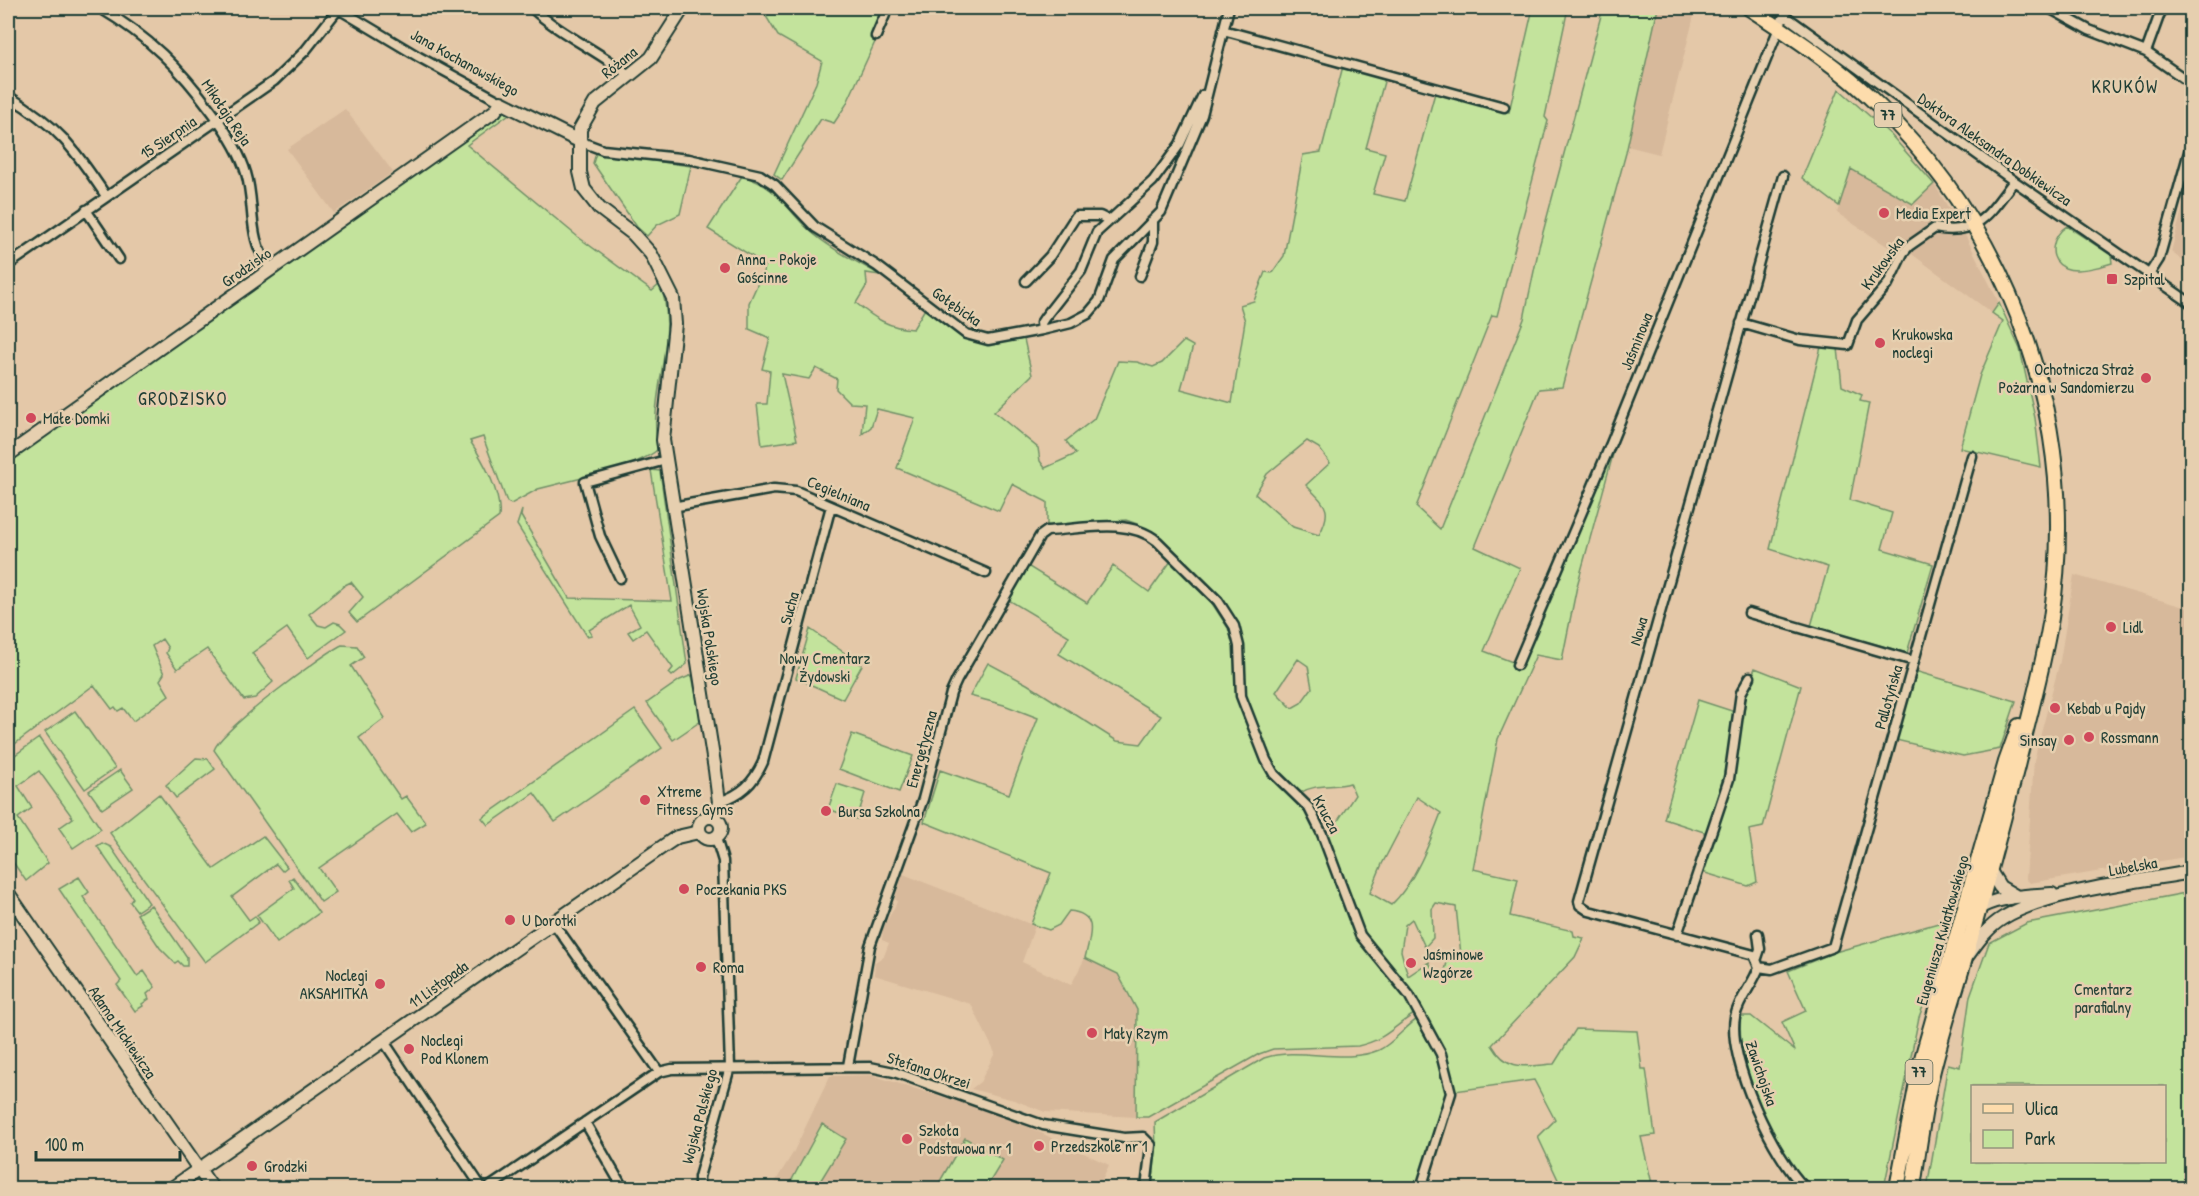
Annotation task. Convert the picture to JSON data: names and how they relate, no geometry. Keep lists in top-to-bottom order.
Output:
{
  "streets": {
    "main road": ["77", "Eugeniusza Kwiatkowskiego"],
    "street": [
      "Jana Kochanowskiego",
      "Różana",
      "Mikołaja Reja",
      "15 Sierpnia",
      "Doktora Aleksandra Dobkiewicza",
      "Krukowska",
      "Grodzisko",
      "Gołębicka",
      "Jaśminowa",
      "Cegielniana",
      "Sucha",
      "Nowa",
      "Wojska Polskiego",
      "Pallotyńska",
      "Energetyczna",
      "Krucza",
      "Lubelska",
      "11 Listopada",
      "Adama Mickiewicza",
      "Stefana Okrzei",
      "Zawichojska"
    ]
  },
  "crossings": [
    ["Jana Kochanowskiego", "Różana"],
    ["Jana Kochanowskiego", "15 Sierpnia"],
    ["Jana Kochanowskiego", "Grodzisko"],
    ["Jana Kochanowskiego", "Gołębicka"],
    ["Jana Kochanowskiego", "Wojska Polskiego"],
    ["Różana", "Gołębicka"],
    ["Różana", "Wojska Polskiego"],
    ["Mikołaja Reja", "15 Sierpnia"],
    ["Mikołaja Reja", "Grodzisko"],
    ["Doktora Aleksandra Dobkiewicza", "Jaśminowa"],
    ["Doktora Aleksandra Dobkiewicza", "Eugeniusza Kwiatkowskiego"],
    ["Krukowska", "Nowa"],
    ["Krukowska", "Eugeniusza Kwiatkowskiego"],
    ["Gołębicka", "Wojska Polskiego"],
    ["Jaśminowa", "Eugeniusza Kwiatkowskiego"],
    ["Cegielniana", "Sucha"],
    ["Cegielniana", "Wojska Polskiego"],
    ["Sucha", "Wojska Polskiego"],
    ["Nowa", "Pallotyńska"],
    ["Nowa", "Zawichojska"],
    ["Wojska Polskiego", "11 Listopada"],
    ["Wojska Polskiego", "Stefana Okrzei"],
    ["Pallotyńska", "Zawichojska"],
    ["Energetyczna", "Krucza"],
    ["Energetyczna", "Stefana Okrzei"],
    ["Lubelska", "Eugeniusza Kwiatkowskiego"],
    ["11 Listopada", "Adama Mickiewicza"]
  ],
  "districts": ["KRUKÓW", "GRODZISKO"],
  "parks": ["Nowy Cmentarz Żydowski", "Cmentarz parafialny"],
  "places": {
    "other": [
      "Media Expert",
      "Anna - Pokoje Gościnne",
      "Krukowska noclegi",
      "Ochotnicza Straż Pożarna w Sandomierzu",
      "Małe Domki",
      "Lidl",
      "Kebab u Pajdy",
      "Rossmann",
      "Sinsay",
      "Xtreme Fitness Gyms",
      "Bursa Szkolna",
      "Poczekania PKS",
      "U Dorotki",
      "Jaśminowe Wzgórze",
      "Roma",
      "Noclegi AKSAMITKA",
      "Mały Rzym",
      "Noclegi Pod Klonem",
      "Szkoła Podstawowa nr 1",
      "Przedszkole nr 1",
      "Grodzki"
    ],
    "transit": ["Szpital"]
  },
  "legend": ["Ulica", "Park"],
  "scale_bar": "100 m"
}
